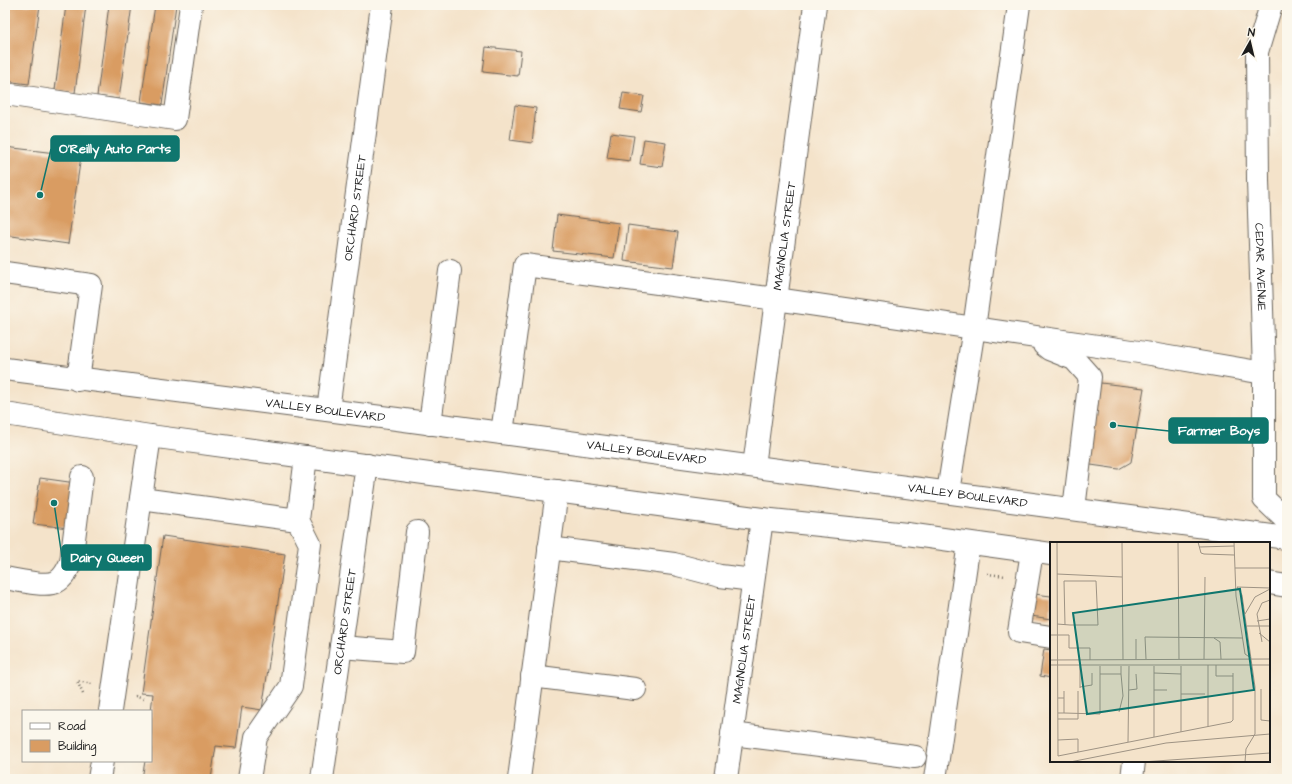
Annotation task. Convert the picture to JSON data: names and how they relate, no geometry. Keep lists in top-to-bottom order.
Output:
{
  "streets": {
    "main road": [
      "ORCHARD STREET",
      "MAGNOLIA STREET",
      "CEDAR AVENUE",
      "VALLEY BOULEVARD"
    ]
  },
  "crossings": [
    ["ORCHARD STREET", "VALLEY BOULEVARD"],
    ["MAGNOLIA STREET", "VALLEY BOULEVARD"]
  ],
  "places": ["O'Reilly Auto Parts", "Farmer Boys", "Dairy Queen"],
  "legend": ["Road", "Building"],
  "north": "top"
}
